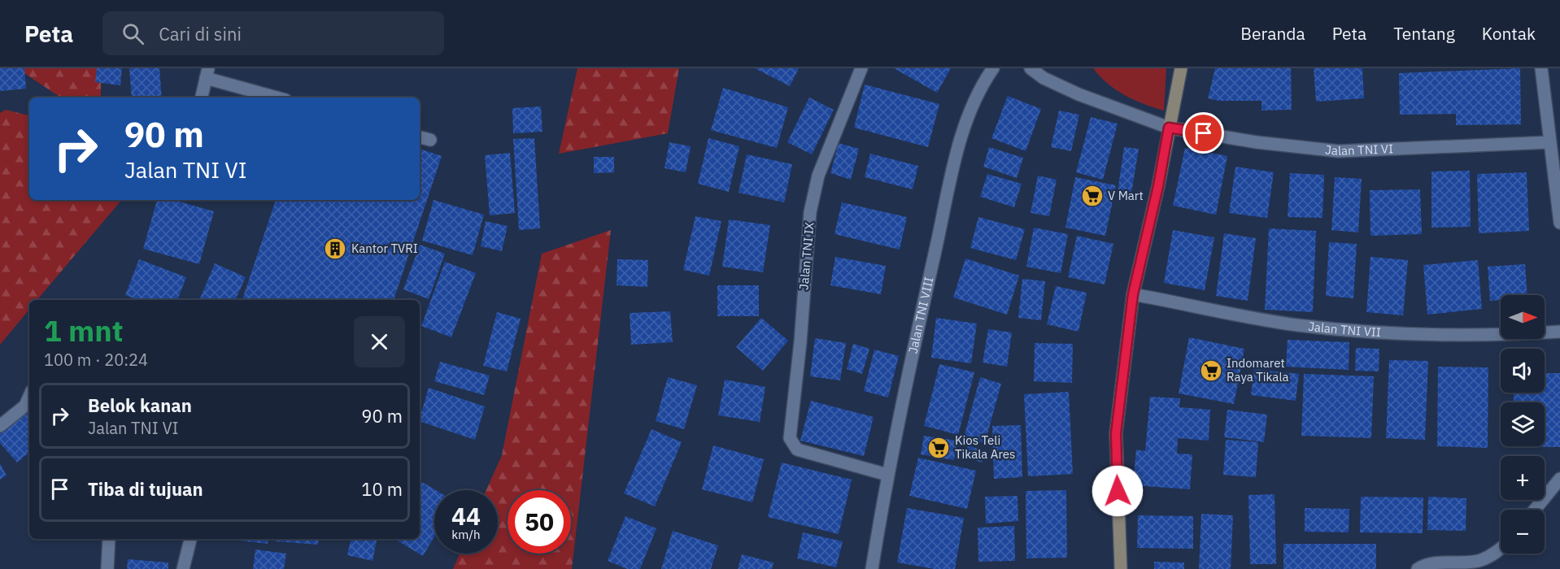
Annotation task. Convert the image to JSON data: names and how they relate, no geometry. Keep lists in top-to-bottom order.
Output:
{
  "streets": {
    "street": [
      "Jalan TNI VI",
      "Jalan TNI IX",
      "Jalan TNI VIII",
      "Jalan TNI VII"
    ]
  },
  "crossings": [
    ["Jalan TNI IX", "Jalan TNI VIII"]
  ],
  "places": {
    "supermarket": ["V Mart", "Indomaret Raya Tikala", "Kios Teli Tikala Ares"],
    "building": ["Kantor TVRI"]
  },
  "north": "right",
  "page": {
    "header": "Peta",
    "search": "Cari di sini",
    "nav": [
      "Beranda",
      "Peta",
      "Tentang",
      "Kontak"
    ],
    "turn": ["90 m", "Jalan TNI VI"],
    "map_buttons": ["+", "−"],
    "heading": ["1 mnt", "100 m · 20:24"],
    "list": [
      {
        "name": "Belok kanan",
        "note": "Jalan TNI VI",
        "value": "90 m"
      },
      {
        "name": "Tiba di tujuan",
        "value": "10 m"
      }
    ],
    "speed": "44 km/h",
    "limit": "50"
  }
}
